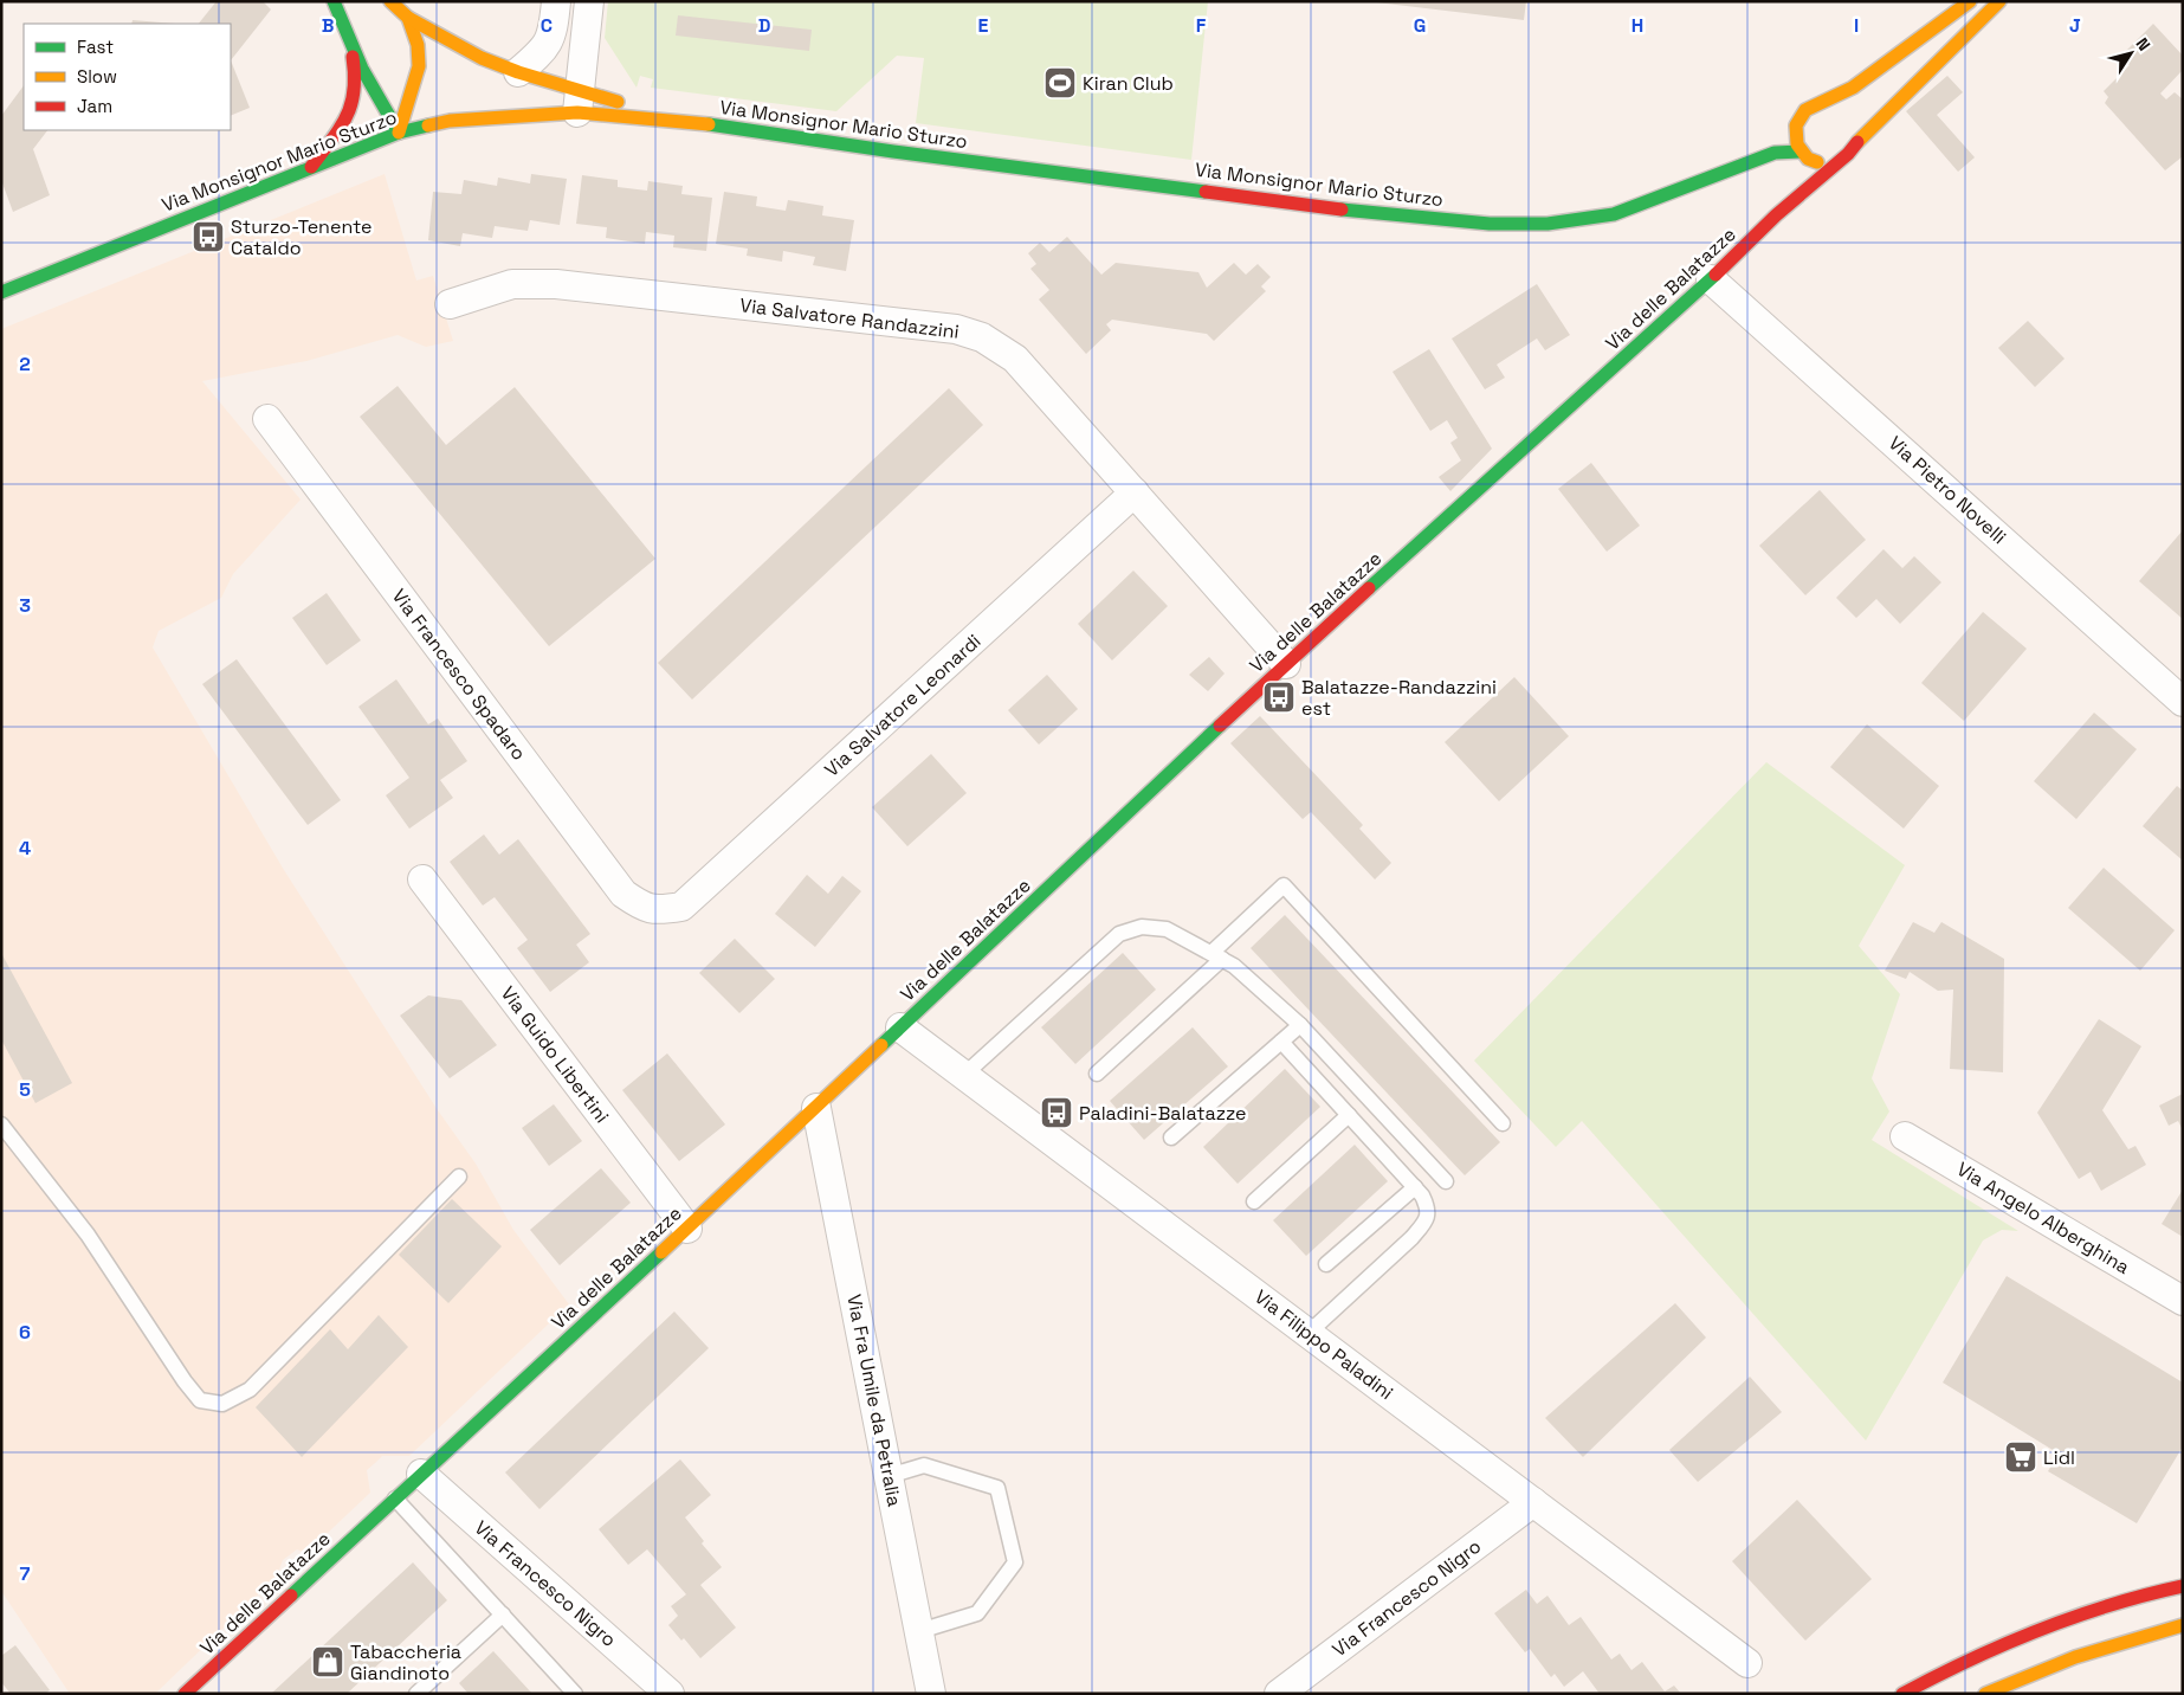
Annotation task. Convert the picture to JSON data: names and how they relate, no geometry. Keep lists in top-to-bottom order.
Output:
{
  "streets": {
    "street": [
      "Via Monsignor Mario Sturzo",
      "Via delle Balatazze",
      "Via Salvatore Randazzini",
      "Via Pietro Novelli",
      "Via Francesco Spadaro",
      "Via Salvatore Leonardi",
      "Via Guido Libertini",
      "Via Angelo Alberghina",
      "Via Filippo Paladini",
      "Via Fra Umile da Petralia",
      "Via Francesco Nigro"
    ]
  },
  "crossings": [
    ["Via delle Balatazze", "Via Salvatore Randazzini"],
    ["Via delle Balatazze", "Via Pietro Novelli"],
    ["Via delle Balatazze", "Via Guido Libertini"],
    ["Via delle Balatazze", "Via Filippo Paladini"],
    ["Via delle Balatazze", "Via Fra Umile da Petralia"],
    ["Via delle Balatazze", "Via Francesco Nigro"],
    ["Via Salvatore Randazzini", "Via Salvatore Leonardi"],
    ["Via Francesco Spadaro", "Via Salvatore Leonardi"],
    ["Via Filippo Paladini", "Via Francesco Nigro"]
  ],
  "places": {
    "sports": ["Kiran Club"],
    "bus stop": ["Sturzo-Tenente Cataldo", "Balatazze-Randazzini est", "Paladini-Balatazze"],
    "supermarket": ["Lidl"],
    "shop": ["Tabaccheria Giandinoto"]
  },
  "legend": ["Fast", "Slow", "Jam"],
  "north": "top right",
  "grid": {
    "columns": [
      "B",
      "C",
      "D",
      "E",
      "F",
      "G",
      "H",
      "I",
      "J"
    ],
    "rows": [
      "2",
      "3",
      "4",
      "5",
      "6",
      "7"
    ]
  }
}
